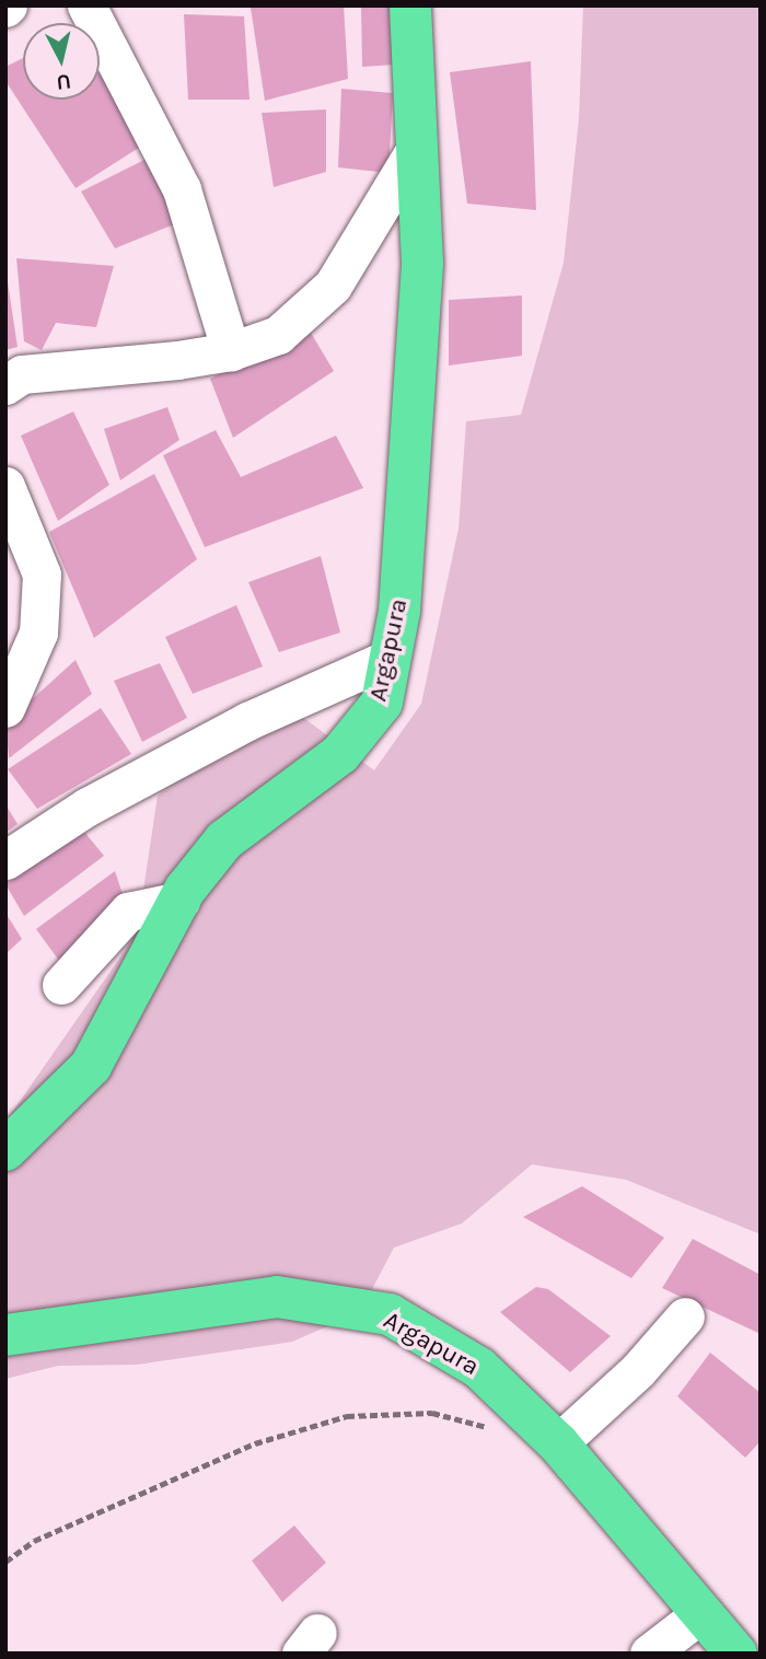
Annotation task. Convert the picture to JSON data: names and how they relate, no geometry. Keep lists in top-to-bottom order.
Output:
{
  "streets": {
    "highway": ["Argapura"]
  },
  "north": "bottom"
}
